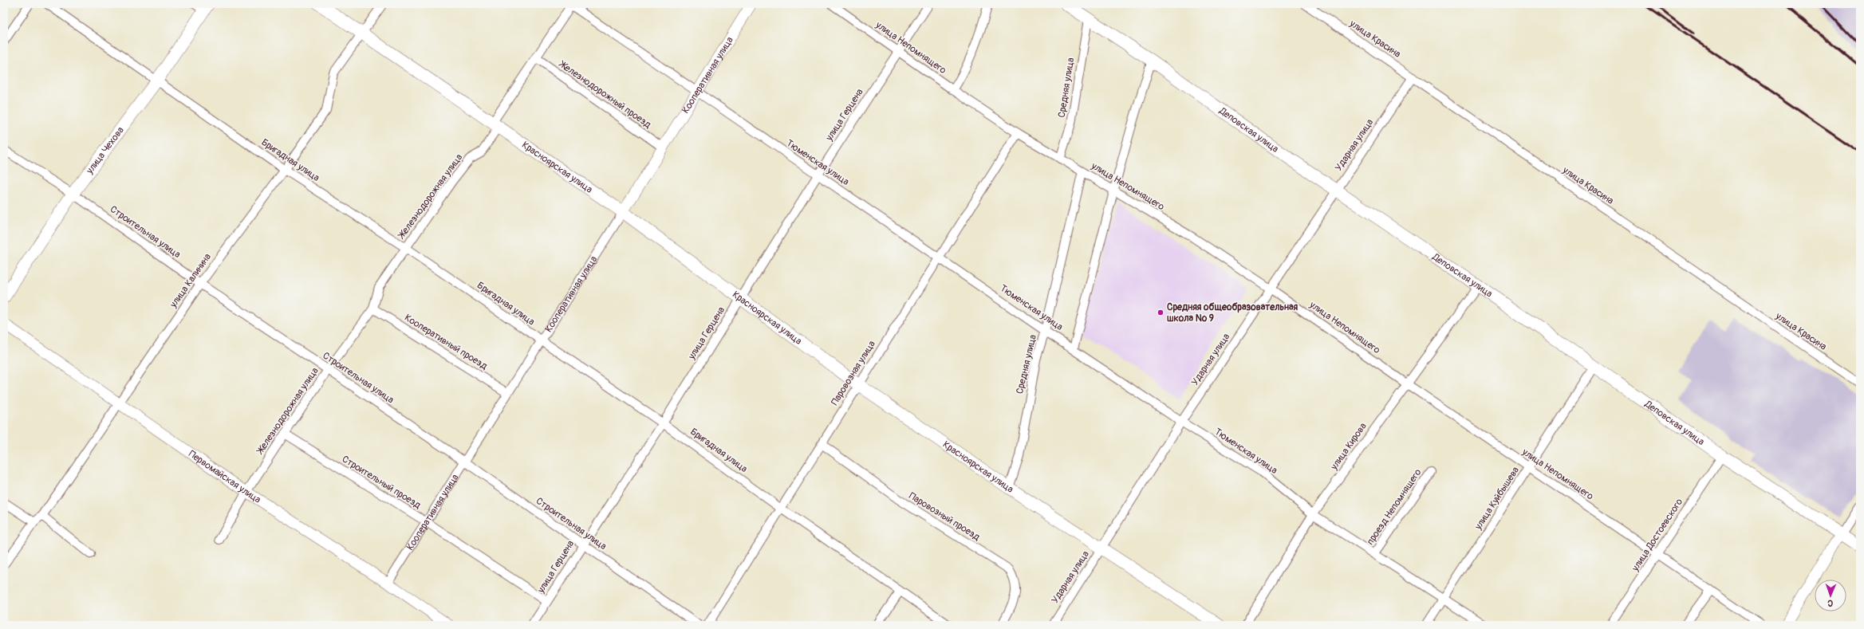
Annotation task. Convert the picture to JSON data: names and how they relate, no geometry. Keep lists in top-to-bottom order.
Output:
{
  "streets": {
    "main road": ["Деповская улица", "улица Чехова", "Красноярская улица"],
    "street": [
      "улица Красина",
      "улица Непомнящего",
      "Кооперативная улица",
      "Средняя улица",
      "Железнодорожный проезд",
      "улица Герцена",
      "Ударная улица",
      "Бригадная улица",
      "Тюменская улица",
      "Железнодорожная улица",
      "Строительная улица",
      "улица Калинина",
      "Кооперативный проезд",
      "Паровозная улица",
      "улица Кирова",
      "Первомайская улица",
      "Строительный проезд",
      "улица Куйбышева",
      "проезд Непомнящего",
      "Паровозный проезд",
      "улица Достоевского"
    ]
  },
  "crossings": [
    ["улица Красина", "Ударная улица"],
    ["улица Непомнящего", "Средняя улица"],
    ["улица Непомнящего", "улица Герцена"],
    ["улица Непомнящего", "Ударная улица"],
    ["улица Непомнящего", "Паровозная улица"],
    ["улица Непомнящего", "улица Кирова"],
    ["улица Непомнящего", "улица Куйбышева"],
    ["улица Непомнящего", "улица Достоевского"],
    ["Кооперативная улица", "Железнодорожный проезд"],
    ["Кооперативная улица", "Бригадная улица"],
    ["Кооперативная улица", "Тюменская улица"],
    ["Кооперативная улица", "Красноярская улица"],
    ["Кооперативная улица", "Строительная улица"],
    ["Кооперативная улица", "Кооперативный проезд"],
    ["Кооперативная улица", "Первомайская улица"],
    ["Кооперативная улица", "Строительный проезд"],
    ["Средняя улица", "Деповская улица"],
    ["Средняя улица", "Тюменская улица"],
    ["Средняя улица", "Красноярская улица"],
    ["Железнодорожный проезд", "Железнодорожная улица"],
    ["улица Герцена", "Бригадная улица"],
    ["улица Герцена", "Тюменская улица"],
    ["улица Герцена", "Красноярская улица"],
    ["улица Герцена", "Строительная улица"],
    ["улица Герцена", "Строительный проезд"],
    ["Деповская улица", "Ударная улица"],
    ["Деповская улица", "улица Кирова"],
    ["Деповская улица", "улица Куйбышева"],
    ["Деповская улица", "улица Достоевского"],
    ["Ударная улица", "Тюменская улица"],
    ["Ударная улица", "Красноярская улица"],
    ["улица Чехова", "Бригадная улица"],
    ["улица Чехова", "Строительная улица"],
    ["Бригадная улица", "Железнодорожная улица"],
    ["Бригадная улица", "улица Калинина"],
    ["Бригадная улица", "Паровозная улица"],
    ["Тюменская улица", "Железнодорожная улица"],
    ["Тюменская улица", "Паровозная улица"],
    ["Тюменская улица", "улица Кирова"],
    ["Тюменская улица", "улица Куйбышева"],
    ["Тюменская улица", "проезд Непомнящего"],
    ["Красноярская улица", "Железнодорожная улица"],
    ["Красноярская улица", "улица Калинина"],
    ["Красноярская улица", "Паровозная улица"],
    ["Железнодорожная улица", "Строительная улица"],
    ["Железнодорожная улица", "Кооперативный проезд"],
    ["Железнодорожная улица", "Первомайская улица"],
    ["Железнодорожная улица", "Строительный проезд"],
    ["Строительная улица", "улица Калинина"],
    ["улица Калинина", "Первомайская улица"],
    ["Паровозная улица", "Паровозный проезд"]
  ],
  "places": ["Средняя общеобразовательная школа № 9"],
  "north": "bottom"
}
